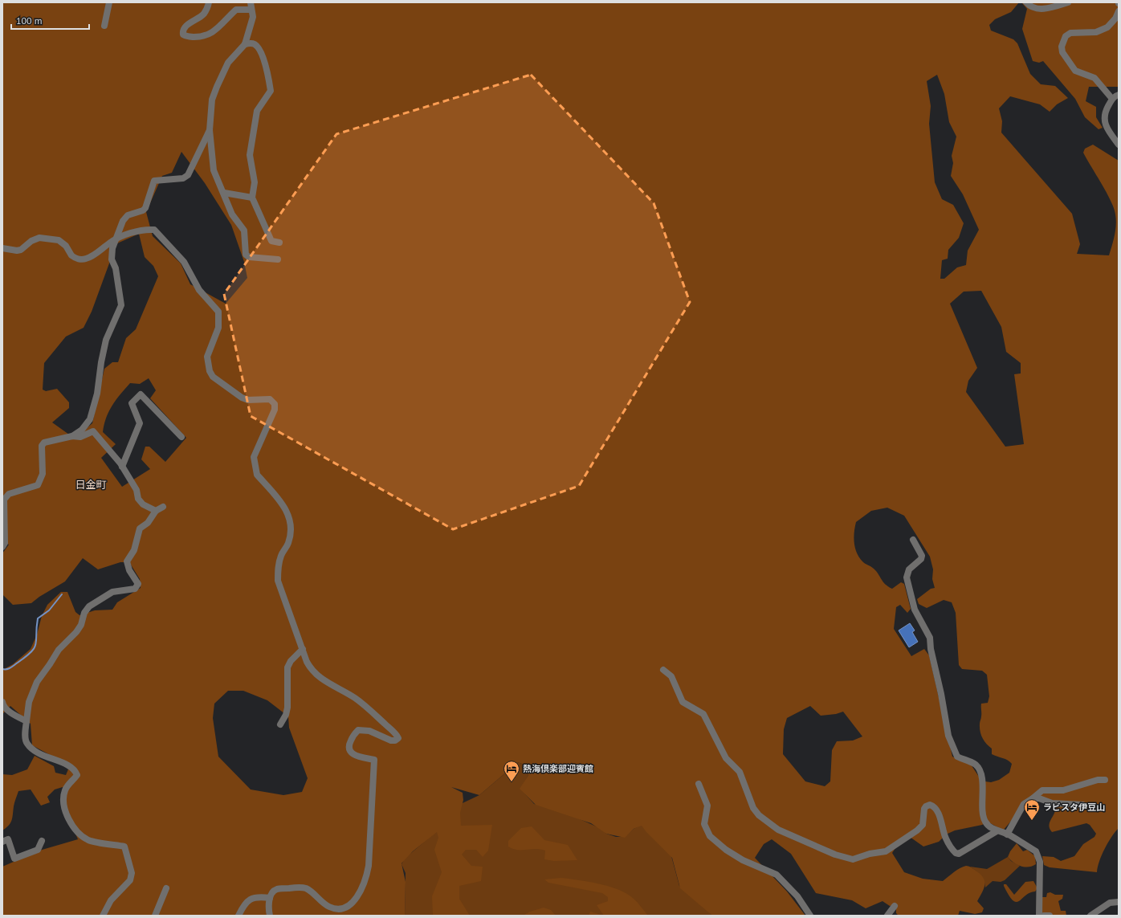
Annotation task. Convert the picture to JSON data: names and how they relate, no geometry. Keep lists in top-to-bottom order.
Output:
{
  "districts": ["日金町"],
  "places": {
    "hotel": ["熱海倶楽部迎賓館", "ラビスタ伊豆山"]
  },
  "scale_bar": "100 m"
}
